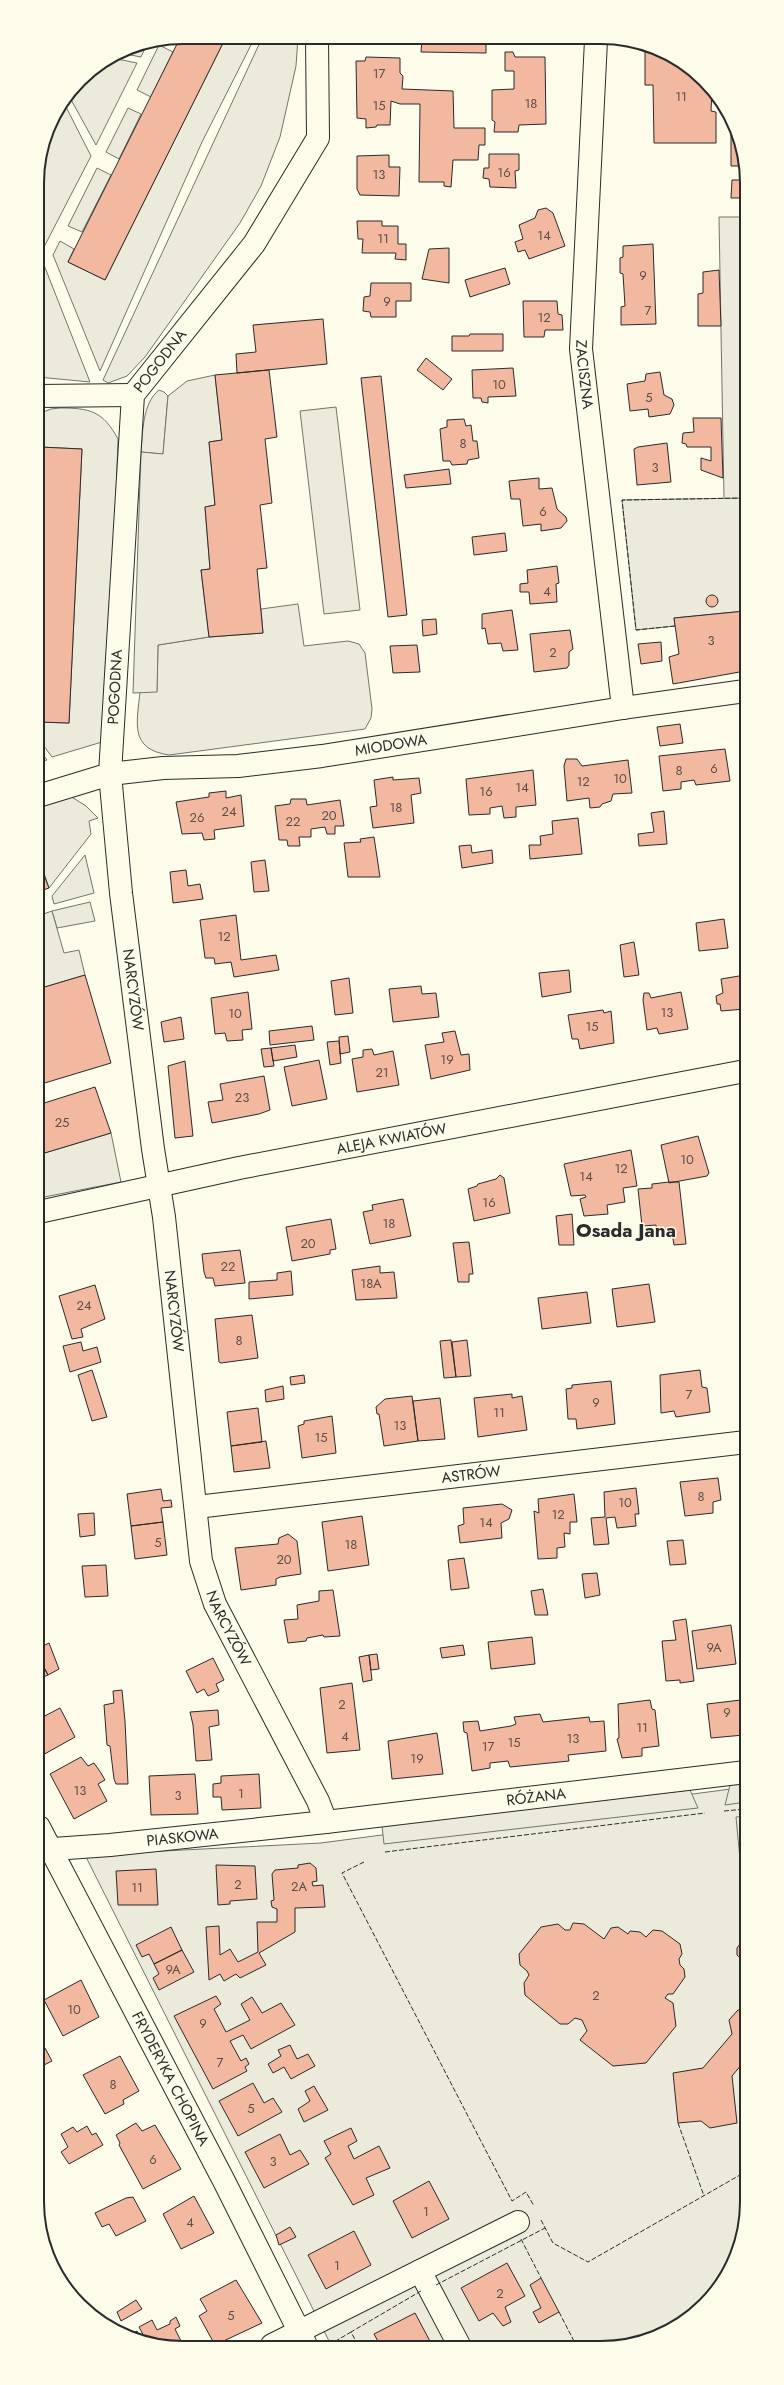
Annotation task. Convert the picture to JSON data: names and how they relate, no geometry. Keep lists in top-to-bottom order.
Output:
{
  "streets": {
    "street": [
      "POGODNA",
      "ZACISZNA",
      "MIODOWA",
      "NARCYZÓW",
      "ALEJA KWIATÓW",
      "ASTRÓW",
      "RÓŻANA",
      "PIASKOWA",
      "FRYDERYKA CHOPINA"
    ]
  },
  "crossings": [
    ["POGODNA", "MIODOWA"],
    ["POGODNA", "NARCYZÓW"],
    ["ZACISZNA", "MIODOWA"],
    ["MIODOWA", "NARCYZÓW"],
    ["NARCYZÓW", "ALEJA KWIATÓW"],
    ["NARCYZÓW", "ASTRÓW"],
    ["NARCYZÓW", "RÓŻANA"],
    ["NARCYZÓW", "PIASKOWA"],
    ["RÓŻANA", "PIASKOWA"],
    ["PIASKOWA", "FRYDERYKA CHOPINA"]
  ],
  "districts": ["Osada Jana"],
  "house_numbers": [
    "17",
    "11",
    "18",
    "15",
    "16",
    "13",
    "14",
    "11",
    "9",
    "9",
    "7",
    "12",
    "10",
    "5",
    "8",
    "3",
    "6",
    "4",
    "3",
    "2",
    "6",
    "8",
    "10",
    "12",
    "14",
    "16",
    "18",
    "24",
    "20",
    "26",
    "22",
    "12",
    "13",
    "10",
    "15",
    "19",
    "21",
    "23",
    "25",
    "10",
    "12",
    "14",
    "16",
    "18",
    "20",
    "22",
    "18A",
    "24",
    "8",
    "7",
    "9",
    "11",
    "13",
    "15",
    "8",
    "10",
    "12",
    "14",
    "5",
    "18",
    "20",
    "9A",
    "2",
    "9",
    "11",
    "4",
    "13",
    "15",
    "17",
    "19",
    "13",
    "1",
    "3",
    "2",
    "2A",
    "11",
    "9A",
    "2",
    "10",
    "9",
    "7",
    "8",
    "5",
    "6",
    "3",
    "1",
    "4",
    "1",
    "2",
    "5"
  ]
}
